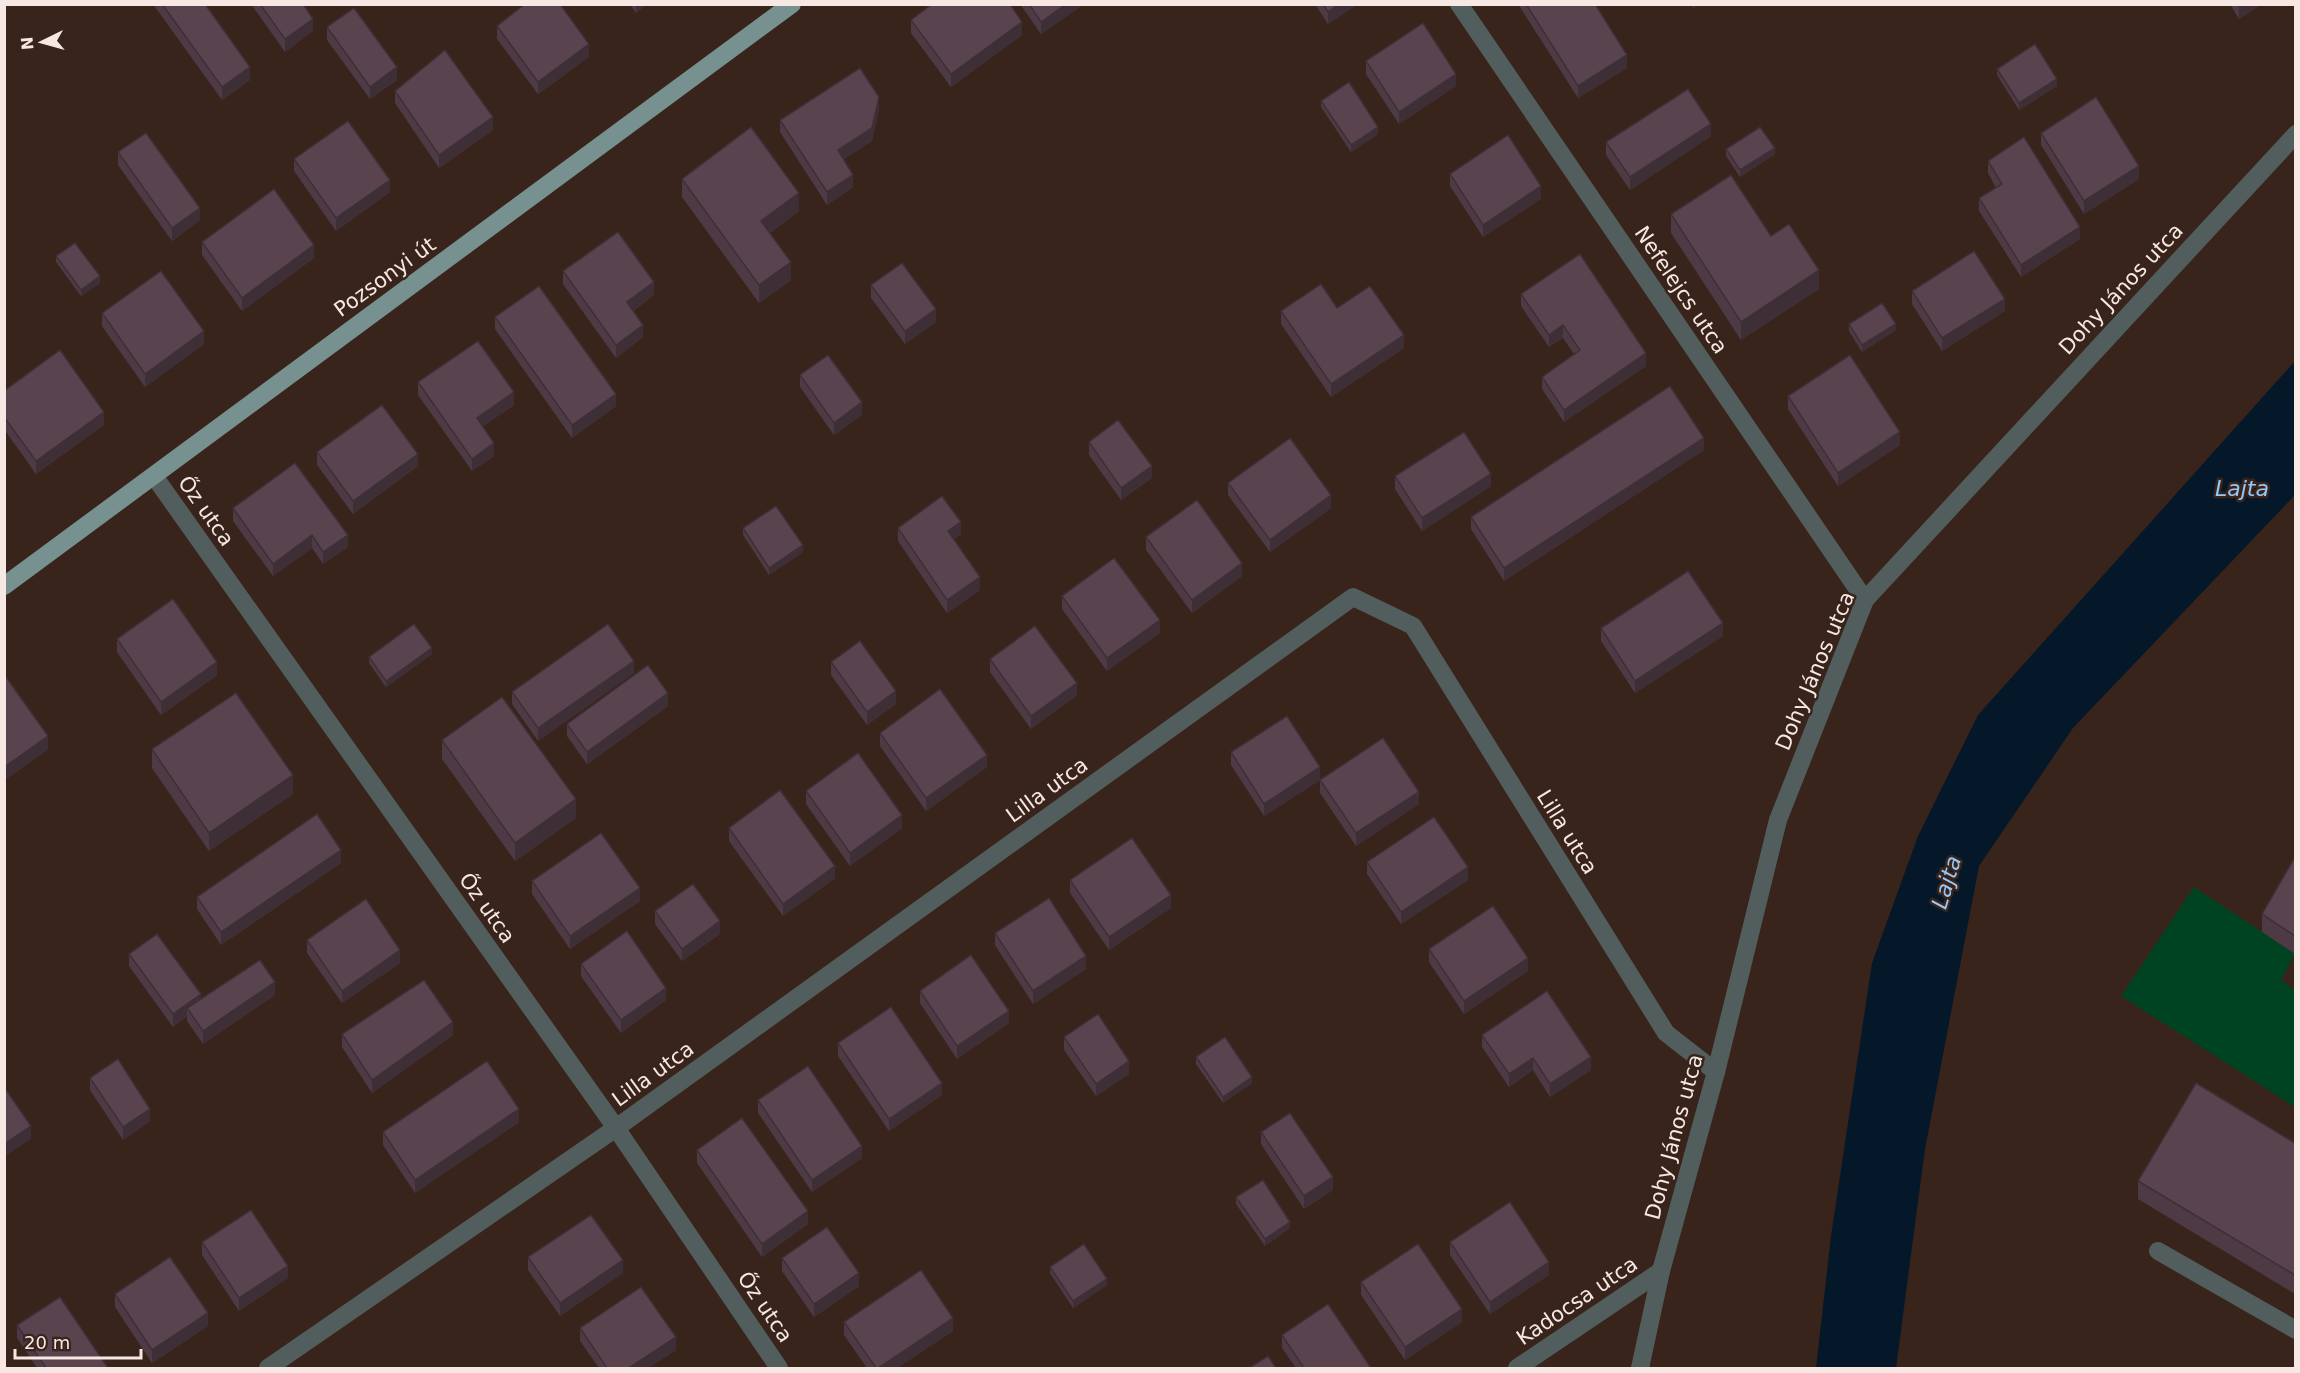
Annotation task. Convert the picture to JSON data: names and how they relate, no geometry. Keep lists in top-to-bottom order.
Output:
{
  "streets": {
    "main road": ["Pozsonyi út"],
    "street": [
      "Dohy János utca",
      "Nefelejcs utca",
      "Őz utca",
      "Lilla utca",
      "Kadocsa utca"
    ]
  },
  "crossings": [
    ["Pozsonyi út", "Őz utca"],
    ["Dohy János utca", "Nefelejcs utca"],
    ["Dohy János utca", "Lilla utca"],
    ["Dohy János utca", "Kadocsa utca"],
    ["Őz utca", "Lilla utca"]
  ],
  "water": ["Lajta"],
  "scale_bar": "20 m",
  "north": "left"
}
